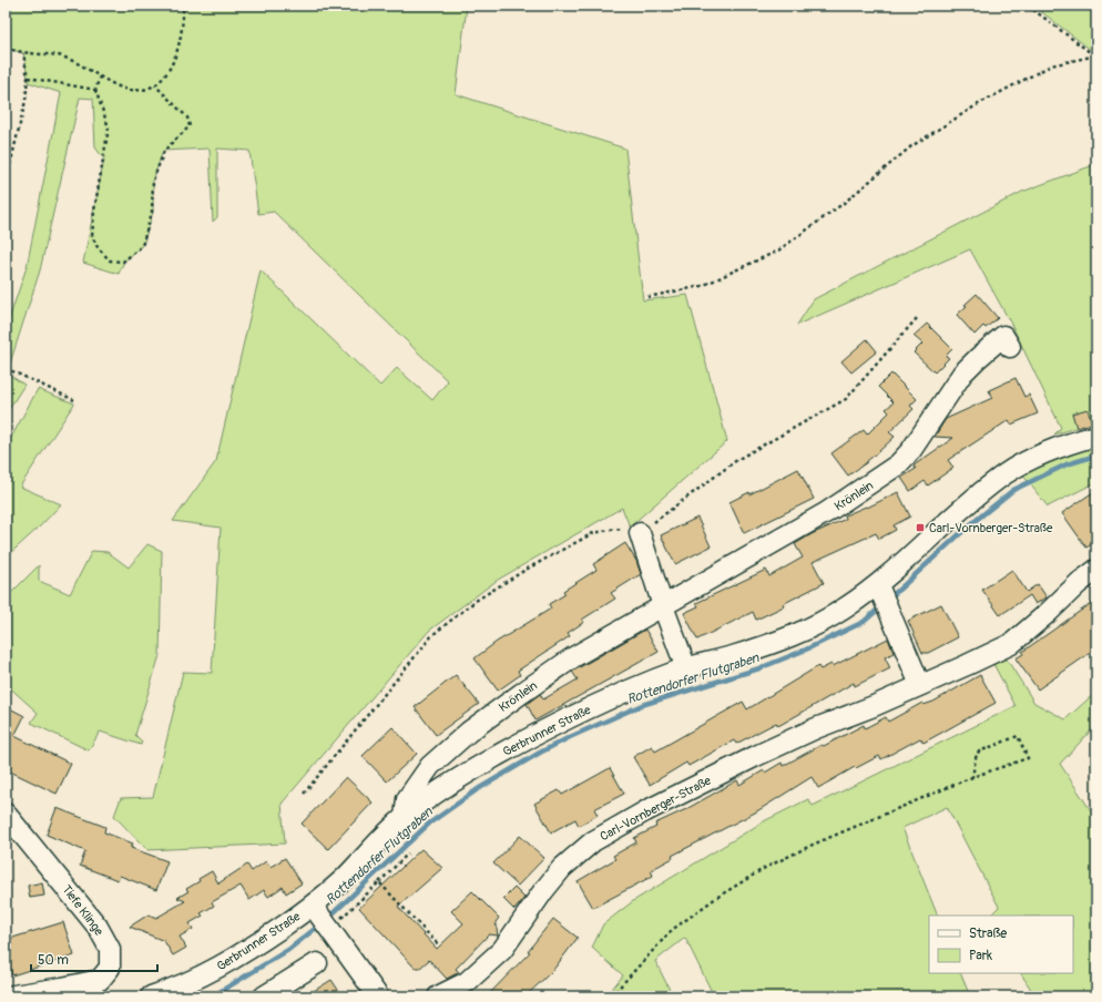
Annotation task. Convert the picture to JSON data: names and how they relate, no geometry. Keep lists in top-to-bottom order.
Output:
{
  "streets": {
    "street": [
      "Krönlein",
      "Gerbrunner Straße",
      "Carl-Vornberger-Straße",
      "Tiefe Klinge"
    ]
  },
  "crossings": [
    ["Krönlein", "Gerbrunner Straße"]
  ],
  "water": ["Rottendorfer Flutgraben"],
  "places": {
    "transit": ["Carl-Vornberger-Straße"]
  },
  "legend": ["Straße", "Park"],
  "scale_bar": "50 m"
}
